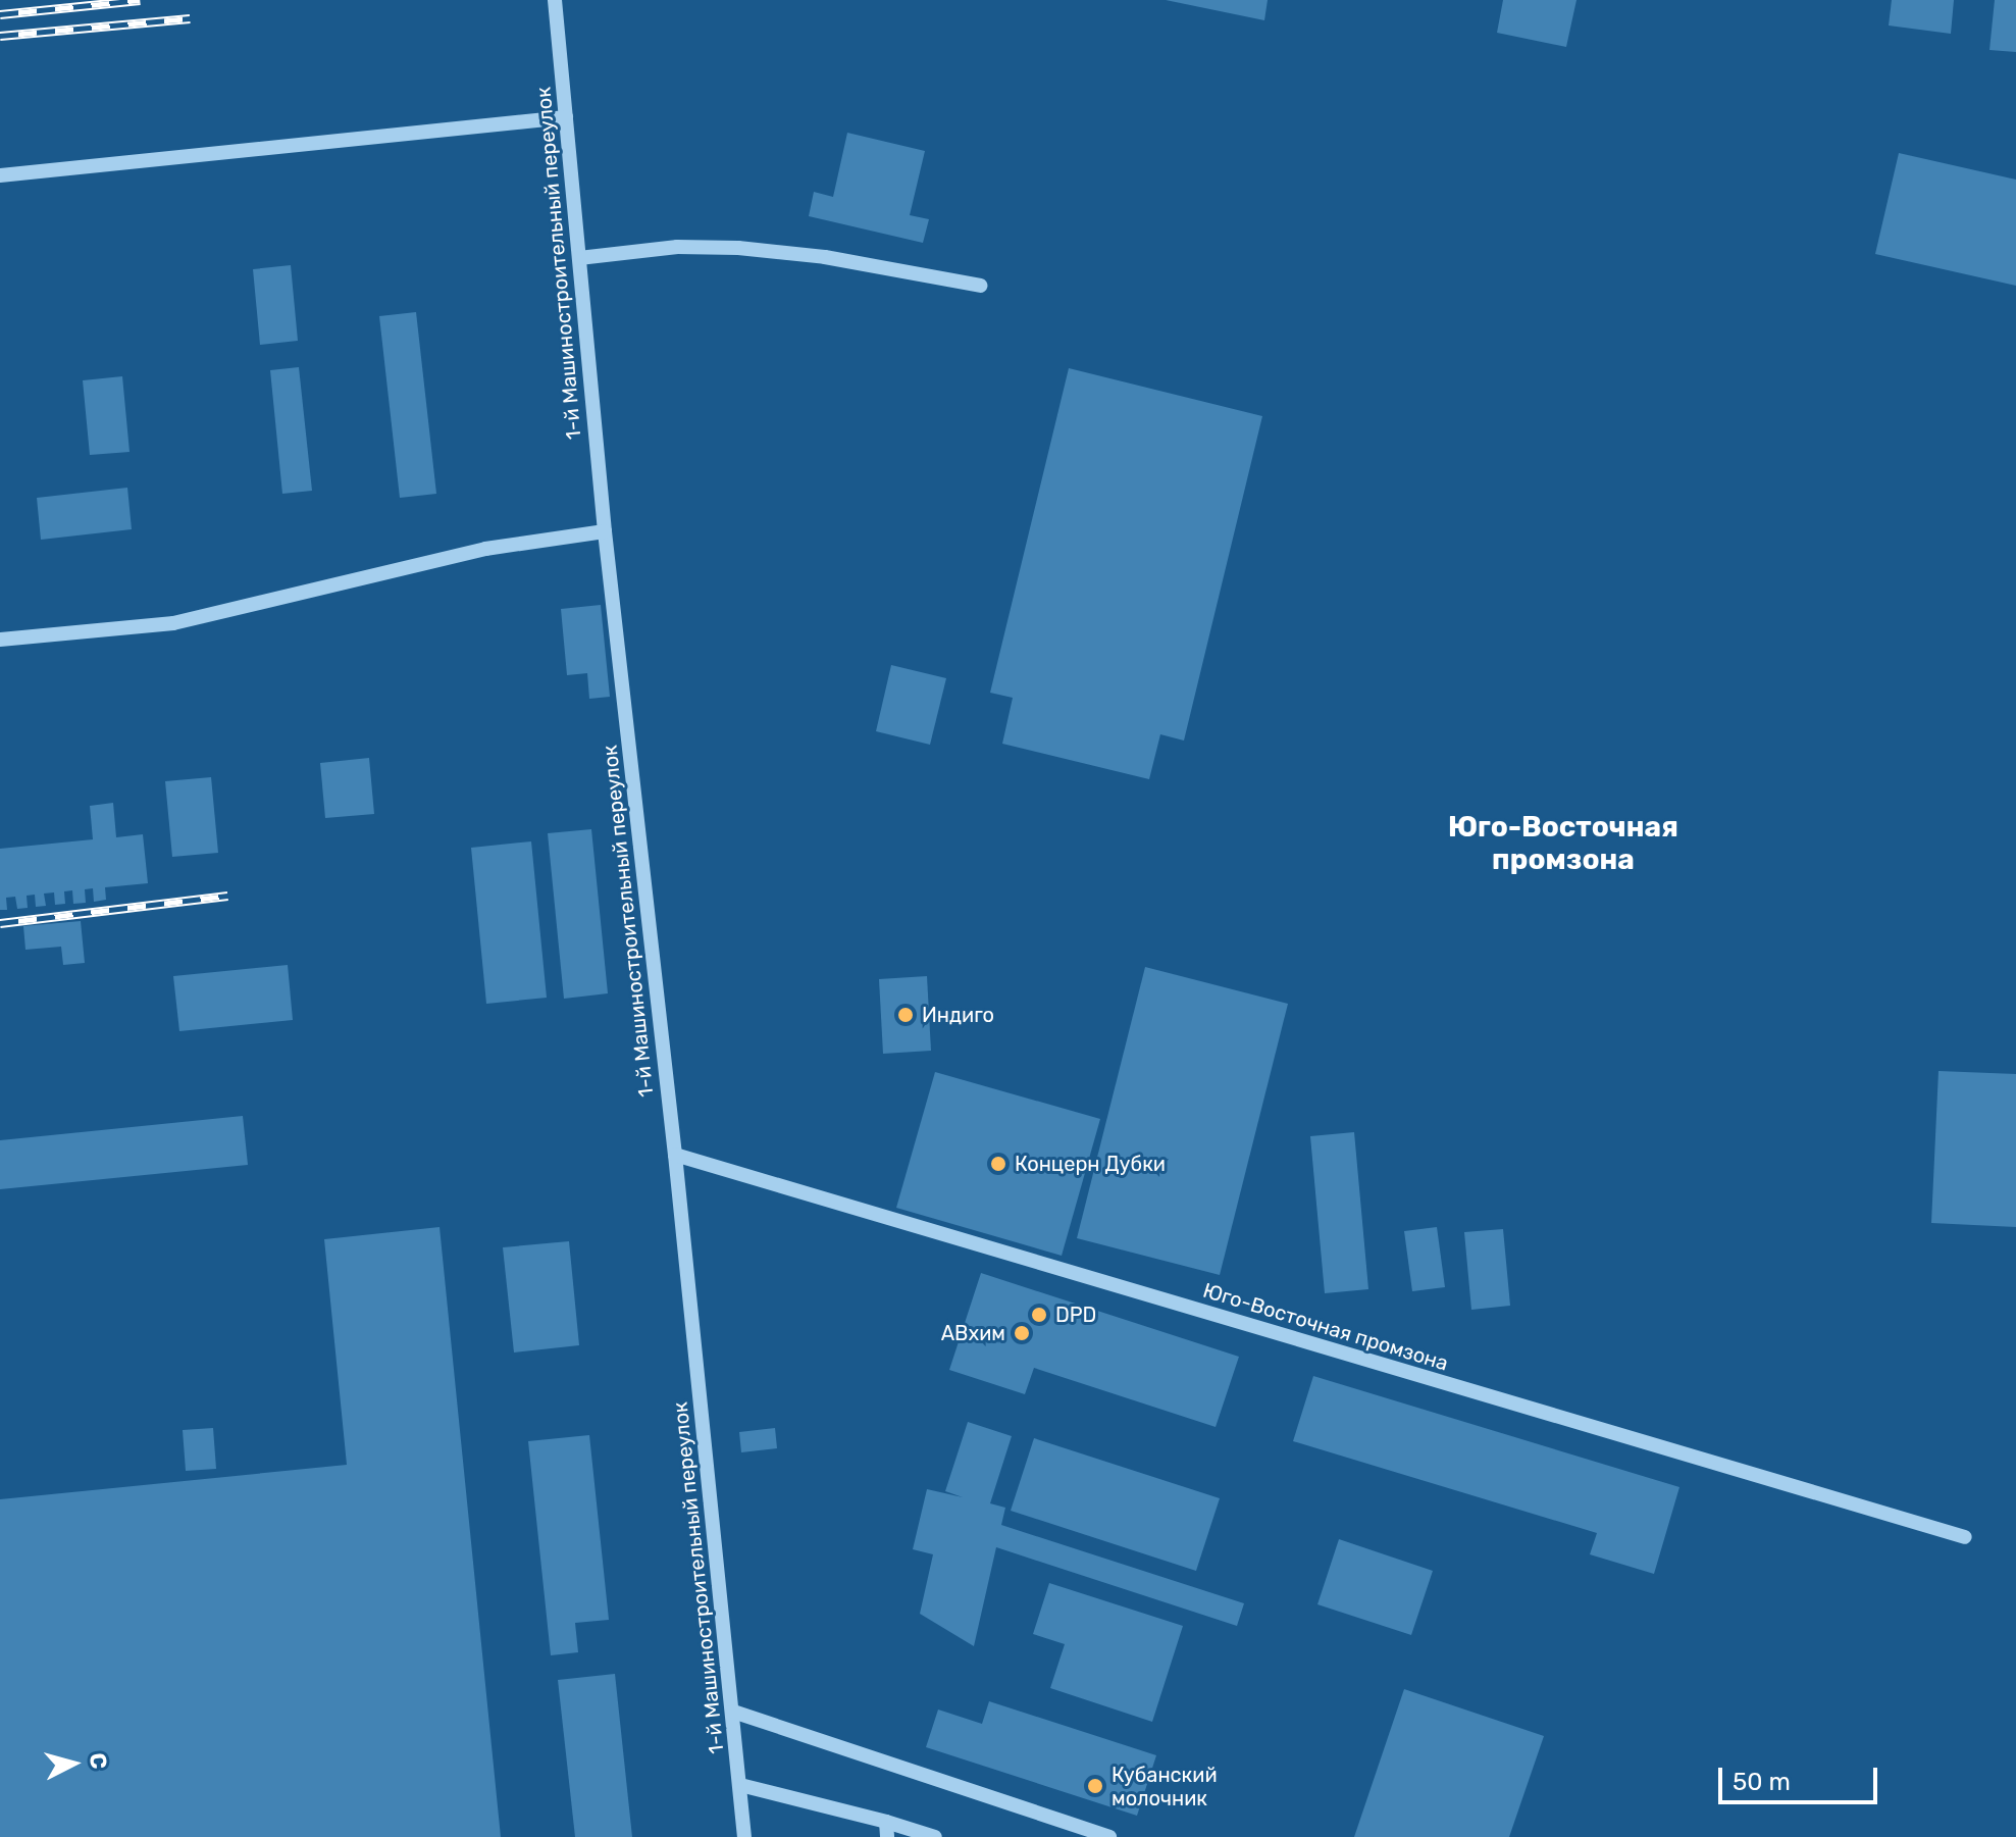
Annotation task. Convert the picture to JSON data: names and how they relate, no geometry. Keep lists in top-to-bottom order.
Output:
{
  "streets": {
    "street": ["1-й Машиностроительный переулок", "Юго-Восточная промзона"]
  },
  "crossings": [
    ["1-й Машиностроительный переулок", "Юго-Восточная промзона"]
  ],
  "districts": ["Юго-Восточная промзона"],
  "places": [
    "Индиго",
    "Концерн Дубки",
    "DPD",
    "АВхим",
    "Кубанский молочник"
  ],
  "scale_bar": "50 m",
  "north": "right"
}
